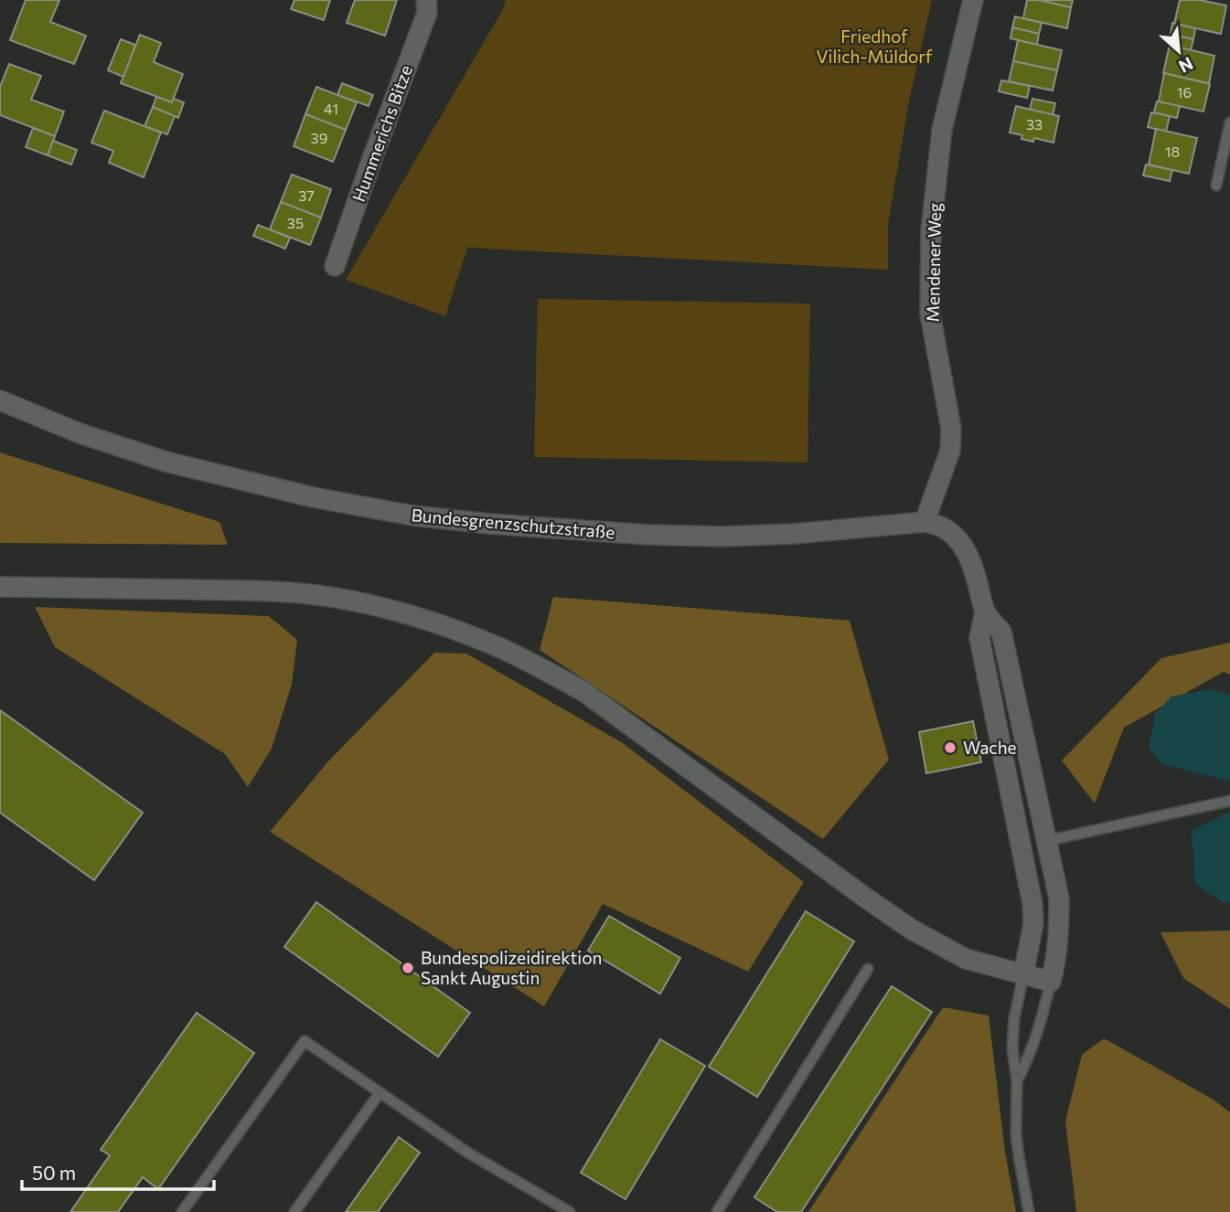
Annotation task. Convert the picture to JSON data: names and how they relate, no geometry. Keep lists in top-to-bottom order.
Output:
{
  "streets": {
    "street": ["Hummerichs Bitze", "Mendener Weg", "Bundesgrenzschutzstraße"]
  },
  "crossings": [
    ["Mendener Weg", "Bundesgrenzschutzstraße"]
  ],
  "parks": ["Friedhof Vilich-Müldorf"],
  "places": ["Wache", "Bundespolizeidirektion Sankt Augustin"],
  "house_numbers": [
    "16",
    "41",
    "33",
    "39",
    "18",
    "37",
    "35"
  ],
  "scale_bar": "50 m",
  "north": "bottom right"
}
